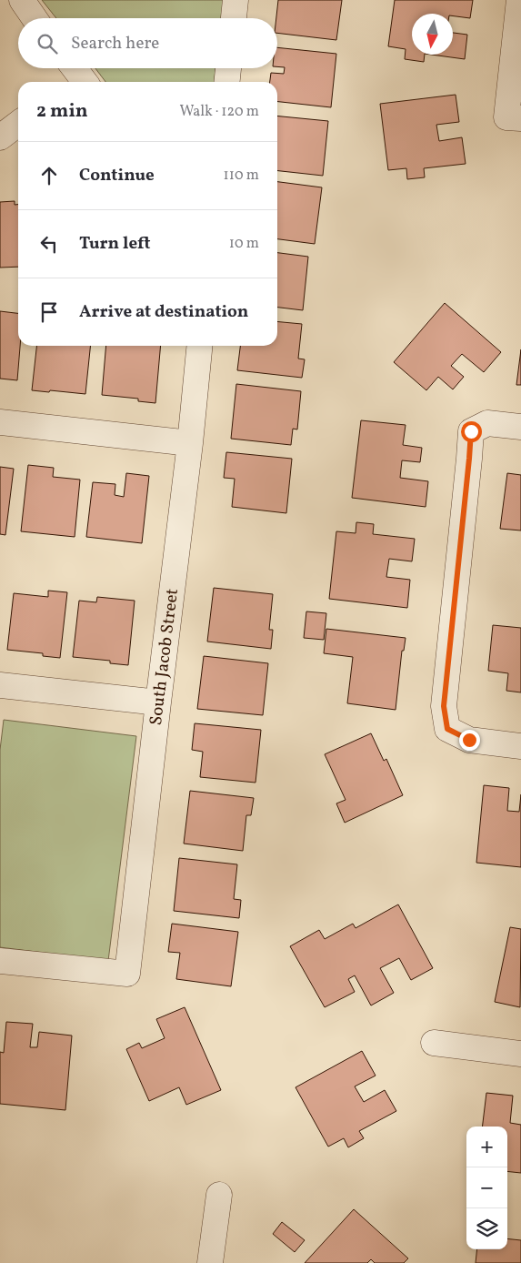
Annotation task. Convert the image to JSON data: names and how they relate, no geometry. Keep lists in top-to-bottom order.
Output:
{
  "streets": {
    "street": ["South Jacob Street"]
  },
  "north": "bottom",
  "page": {
    "search": "Search here",
    "heading": ["2 min", "Walk · 120 m"],
    "list": [
      ["Continue", "110 m"],
      ["Turn left", "10 m"],
      "Arrive at destination"
    ],
    "map_buttons": ["+", "−"]
  }
}
